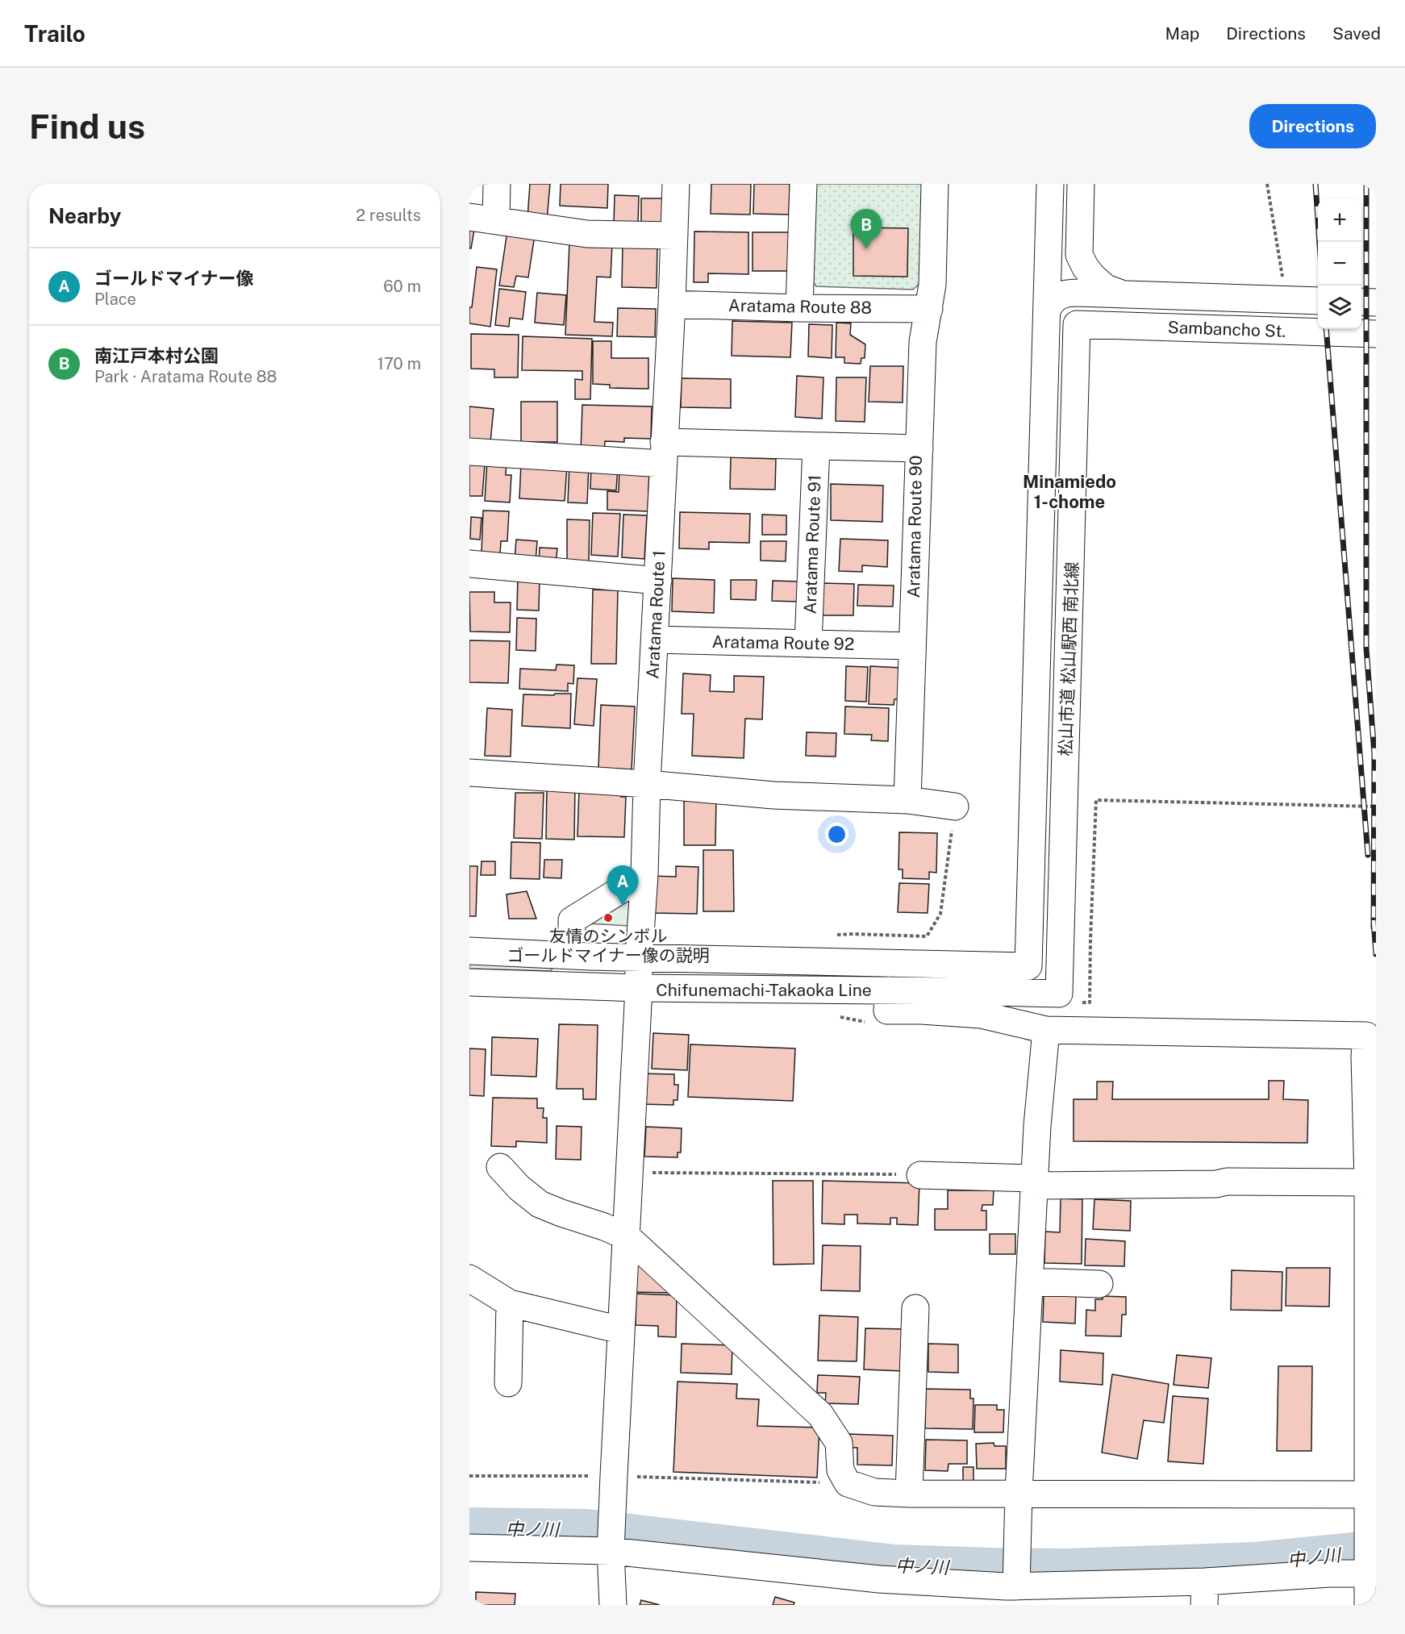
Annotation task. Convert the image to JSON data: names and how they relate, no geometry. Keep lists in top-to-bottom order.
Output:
{
  "streets": {
    "street": [
      "Aratama Route 88",
      "Sambancho St.",
      "Aratama Route 90",
      "Aratama Route 91",
      "Aratama Route 1",
      "Aratama Route 92",
      "松山市道 松山駅西 南北線",
      "Chifunemachi-Takaoka Line"
    ]
  },
  "crossings": [
    ["Aratama Route 88", "Aratama Route 1"],
    ["Sambancho St.", "松山市道 松山駅西 南北線"],
    ["Aratama Route 90", "Aratama Route 91"],
    ["Aratama Route 90", "Aratama Route 1"],
    ["Aratama Route 90", "Aratama Route 92"],
    ["Aratama Route 91", "Aratama Route 92"],
    ["Aratama Route 1", "Aratama Route 92"],
    ["Aratama Route 1", "Chifunemachi-Takaoka Line"],
    ["松山市道 松山駅西 南北線", "Chifunemachi-Takaoka Line"]
  ],
  "districts": ["Minamiedo 1-chome"],
  "water": ["中ノ川"],
  "places": ["友情のシンボル ゴールドマイナー像の説明"],
  "page": {
    "header": "Trailo",
    "nav": ["Map", "Directions", "Saved"],
    "buttons": "Directions",
    "title": "Find us",
    "heading": ["Nearby", "2 results"],
    "map_buttons": ["+", "−"],
    "pins": ["B", "A"],
    "list": [
      {
        "mark": "A",
        "name": "ゴールドマイナー像",
        "note": "Place",
        "value": "60 m"
      },
      {
        "mark": "B",
        "name": "南江戸本村公園",
        "note": "Park · Aratama Route 88",
        "value": "170 m"
      }
    ]
  }
}
